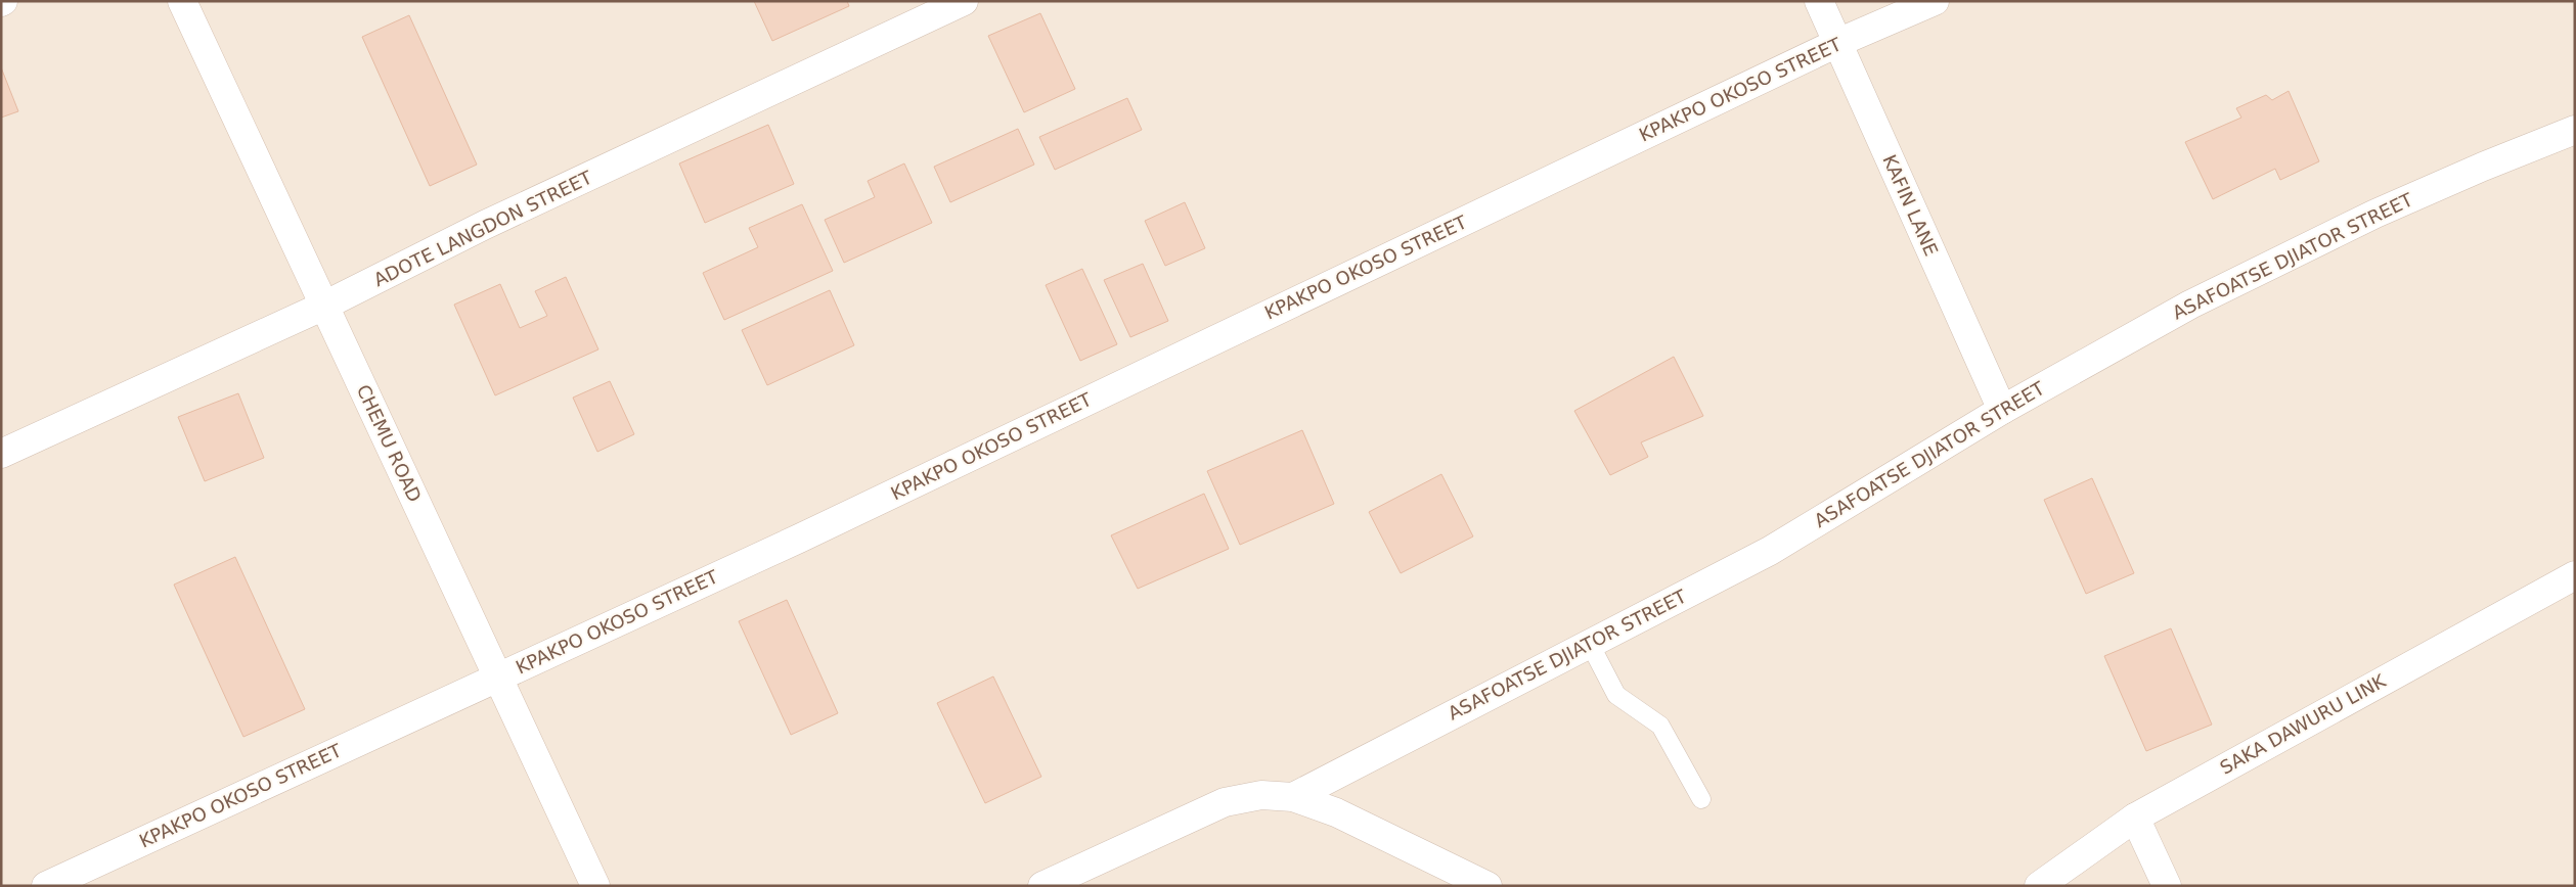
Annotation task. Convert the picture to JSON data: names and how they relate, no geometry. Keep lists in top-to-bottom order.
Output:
{
  "streets": {
    "street": [
      "KPAKPO OKOSO STREET",
      "KAFIN LANE",
      "ADOTE LANGDON STREET",
      "ASAFOATSE DJIATOR STREET",
      "CHEMU ROAD",
      "SAKA DAWURU LINK"
    ]
  },
  "crossings": [
    ["KPAKPO OKOSO STREET", "KAFIN LANE"],
    ["KPAKPO OKOSO STREET", "CHEMU ROAD"],
    ["KAFIN LANE", "ASAFOATSE DJIATOR STREET"],
    ["ADOTE LANGDON STREET", "CHEMU ROAD"]
  ]
}
